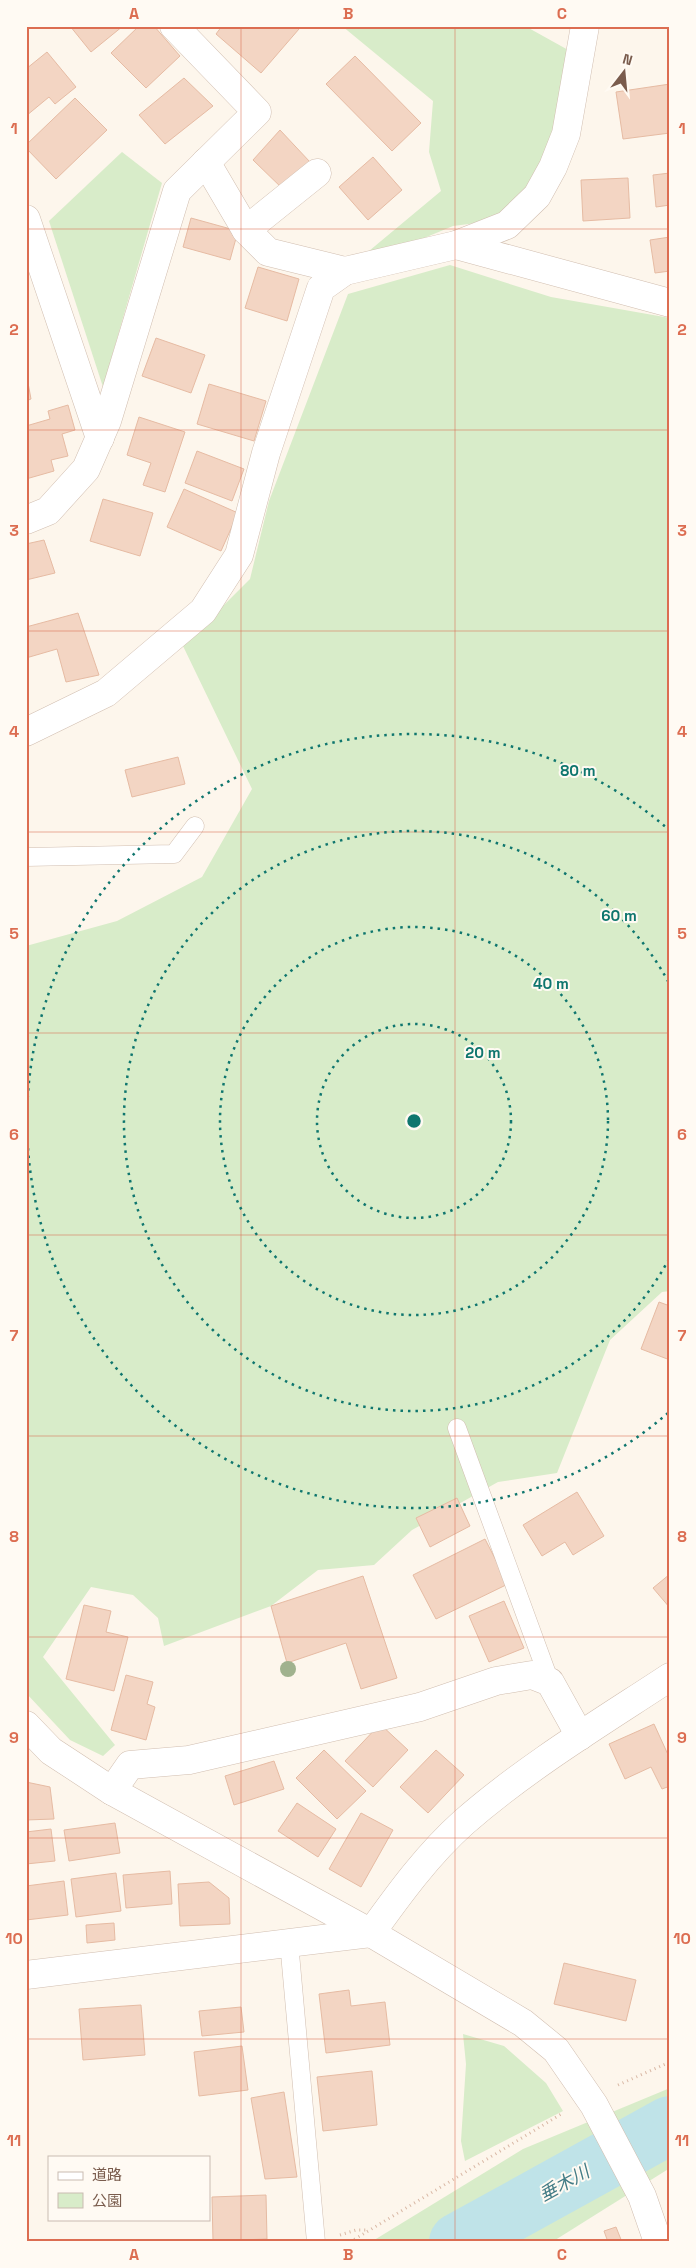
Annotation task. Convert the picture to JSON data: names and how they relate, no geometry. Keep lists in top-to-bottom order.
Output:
{
  "water": ["垂木川"],
  "legend": ["道路", "公園"],
  "north": "top",
  "grid": {
    "columns": ["A", "B", "C"],
    "rows": [
      "1",
      "2",
      "3",
      "4",
      "5",
      "6",
      "7",
      "8",
      "9",
      "10",
      "11"
    ]
  },
  "rings": [
    "80 m",
    "60 m",
    "40 m",
    "20 m"
  ]
}
